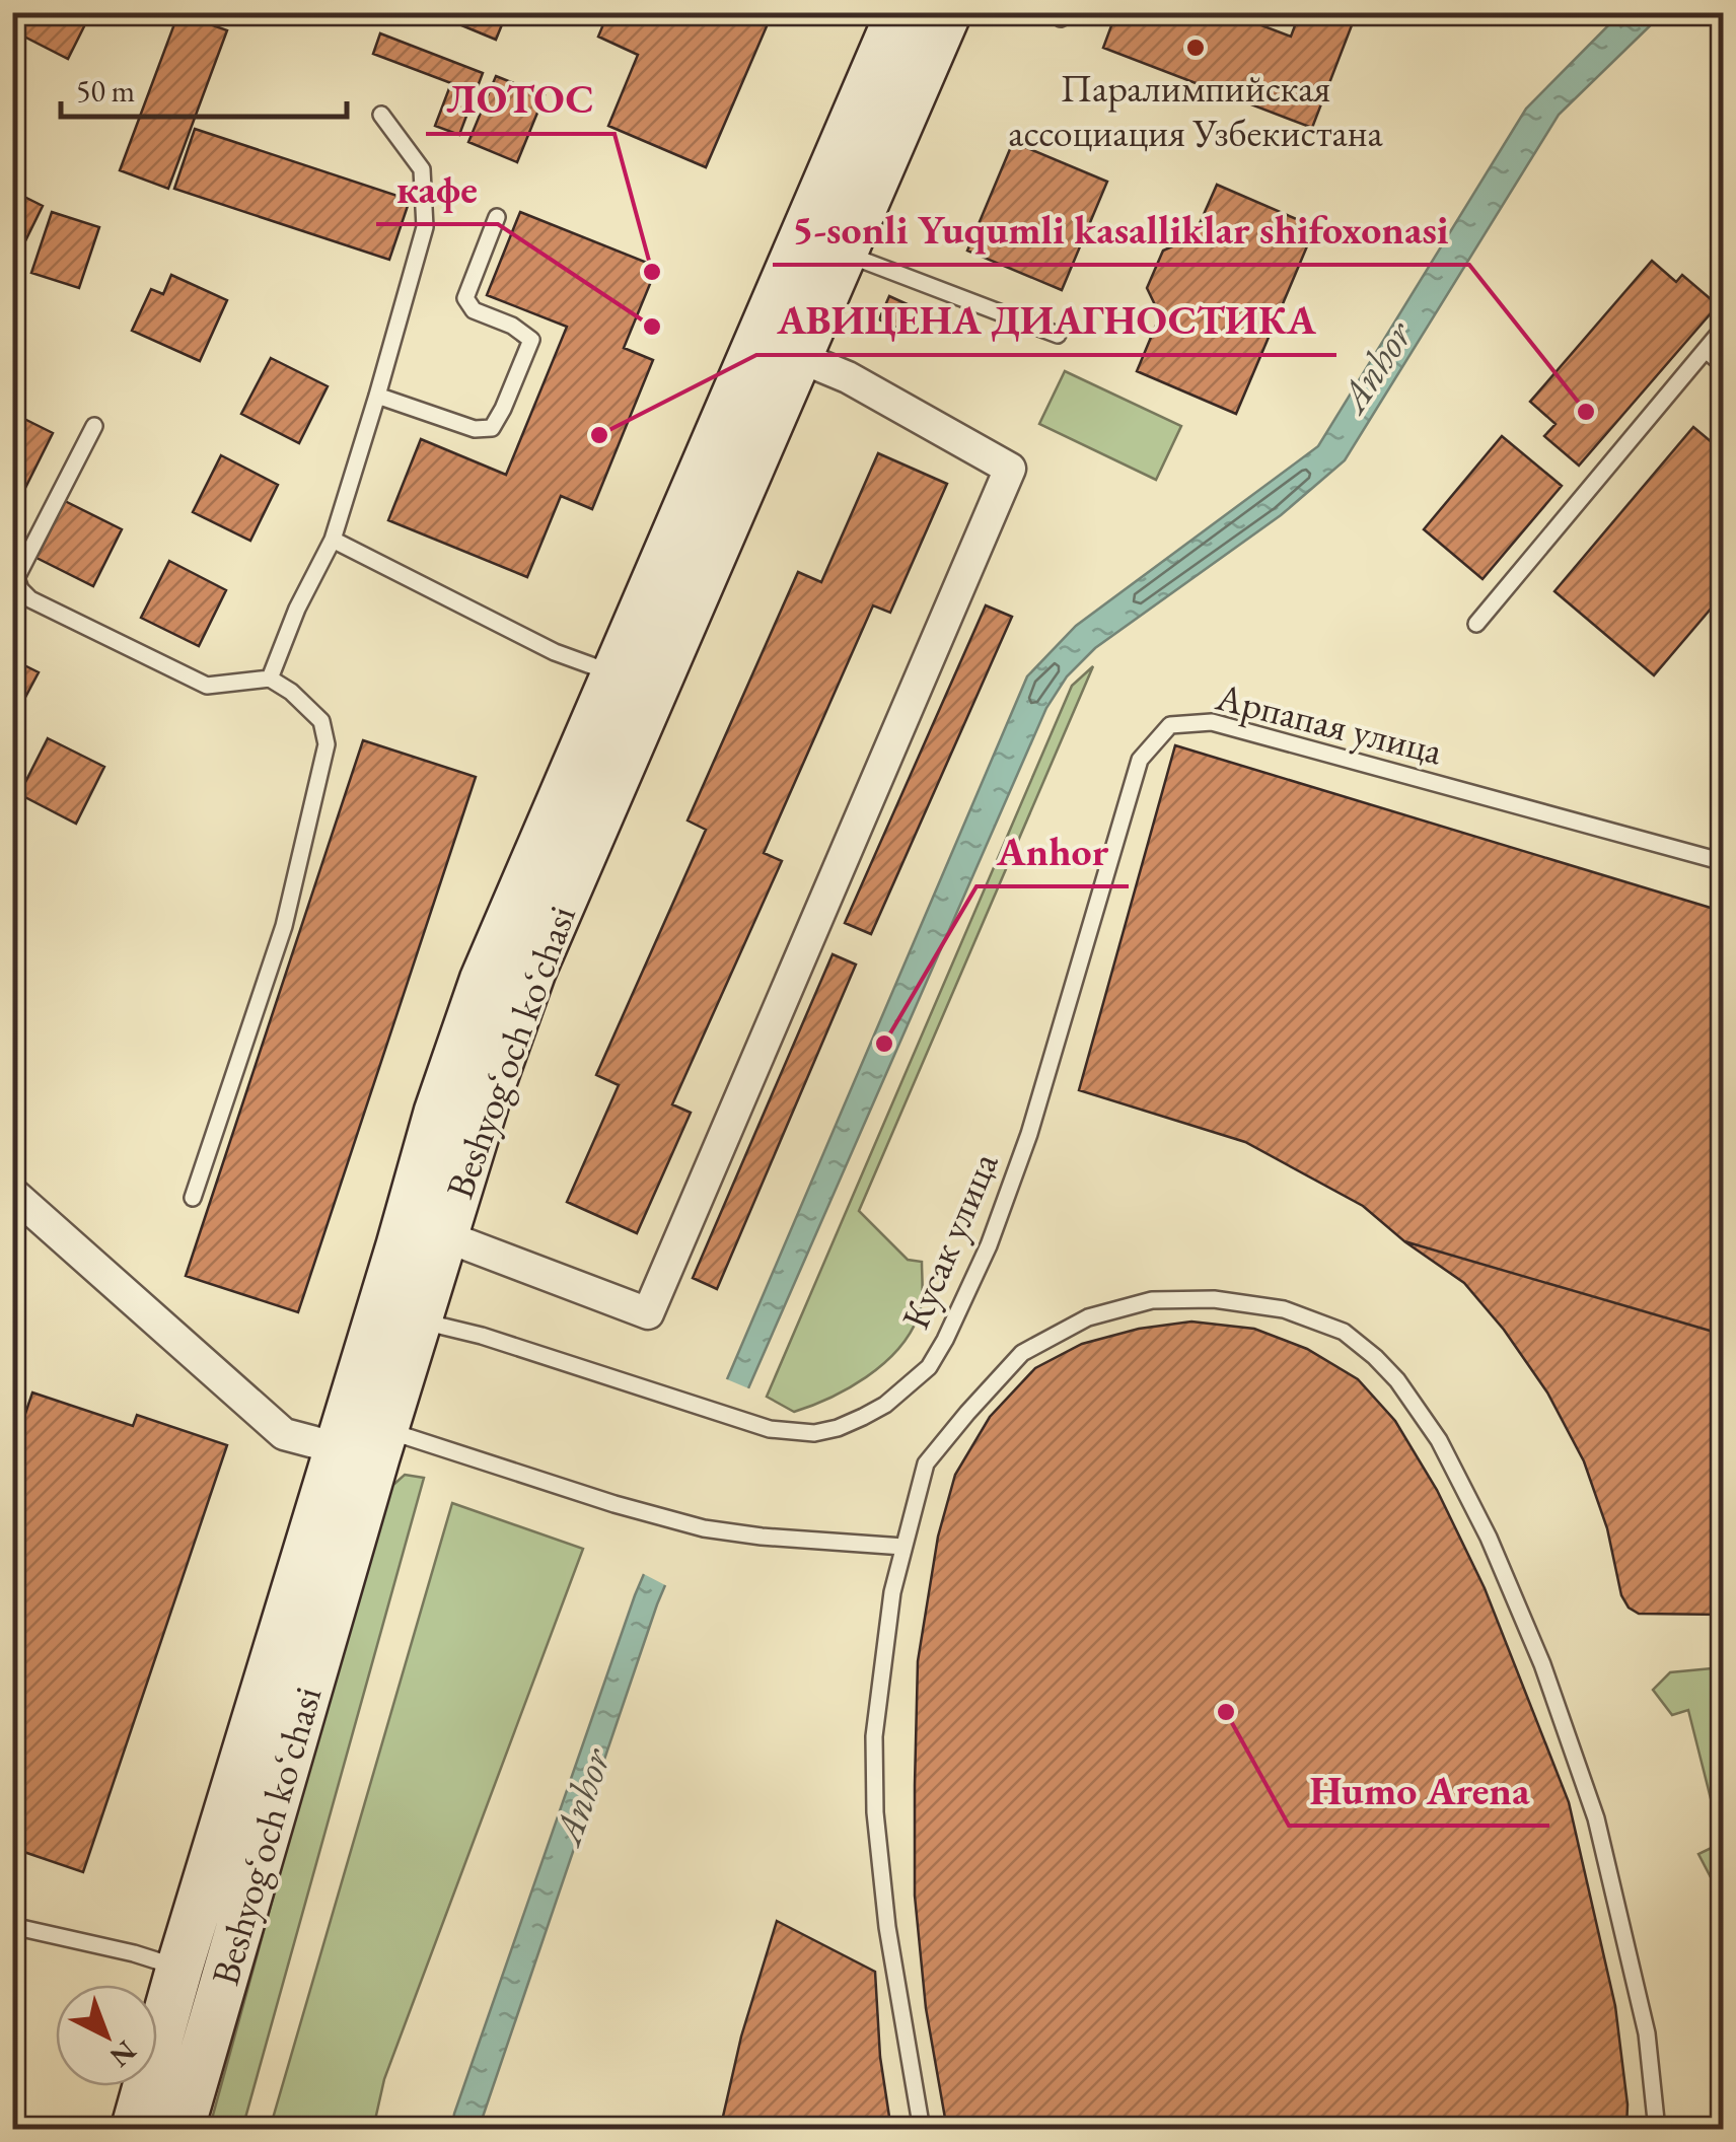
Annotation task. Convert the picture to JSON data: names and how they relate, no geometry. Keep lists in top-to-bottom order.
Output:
{
  "streets": {
    "main road": ["Beshyogʻoch koʻchasi"],
    "lane": ["Арпапая улица", "Кусак улица"]
  },
  "crossings": [
    ["Арпапая улица", "Кусак улица"],
    ["Beshyogʻoch koʻchasi", "Кусак улица"]
  ],
  "water": ["Anhor"],
  "places": [
    "Паралимпийская ассоциация Узбекистана",
    "ЛОТОС",
    "кафе",
    "5-sonli Yuqumli kasalliklar shifoxonasi",
    "АВИЦЕНА ДИАГНОСТИКА",
    "Anhor",
    "Humo Arena"
  ],
  "scale_bar": "50 m",
  "north": "bottom right"
}
